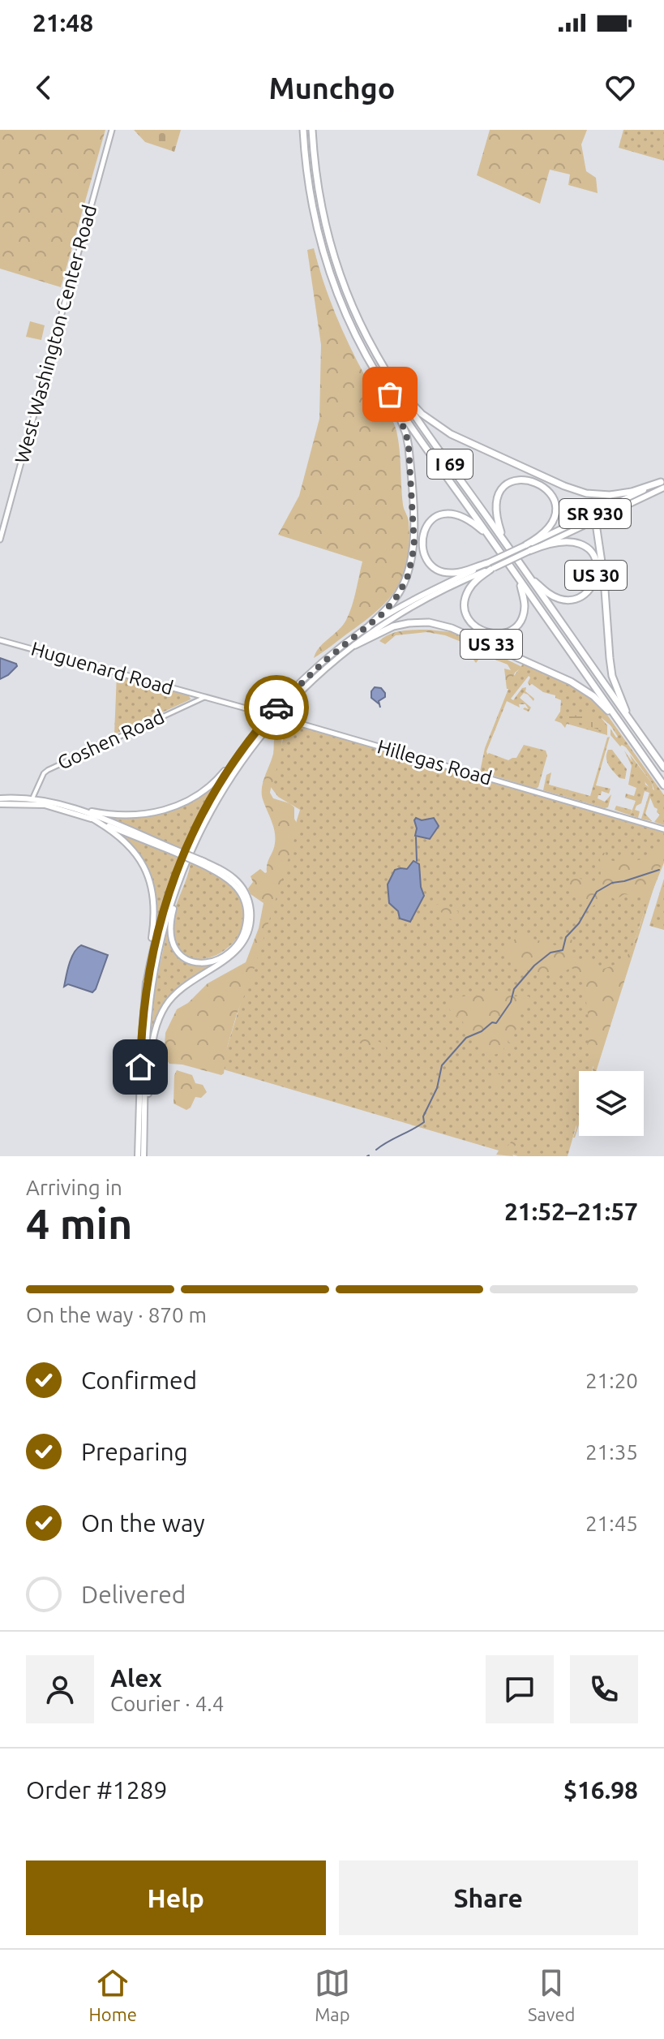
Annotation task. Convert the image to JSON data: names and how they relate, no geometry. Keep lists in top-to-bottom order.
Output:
{
  "streets": {
    "highway": [
      "I 69",
      "SR 930",
      "US 30",
      "US 33"
    ],
    "main road": ["West Washington Center Road", "Huguenard Road", "Hillegas Road"],
    "street": ["Goshen Road"]
  },
  "crossings": [
    ["I 69", "US 30"],
    ["I 69", "US 33"],
    ["SR 930", "US 30"],
    ["Huguenard Road", "Goshen Road"],
    ["Huguenard Road", "Hillegas Road"],
    ["Goshen Road", "Hillegas Road"]
  ],
  "page": {
    "status": "21:48",
    "header": "Munchgo",
    "heading": ["4 min", "Arriving in", "21:52–21:57"],
    "panel": [
      "Alex",
      "Courier · 4.4",
      "Order #1289",
      "$16.98"
    ],
    "bar": "On the way · 870 m",
    "list": [
      ["Confirmed", "21:20"],
      ["Preparing", "21:35"],
      ["On the way", "21:45"],
      "Delivered"
    ],
    "buttons": ["Help", "Share"],
    "tabs": ["Home", "Map", "Saved"]
  }
}
